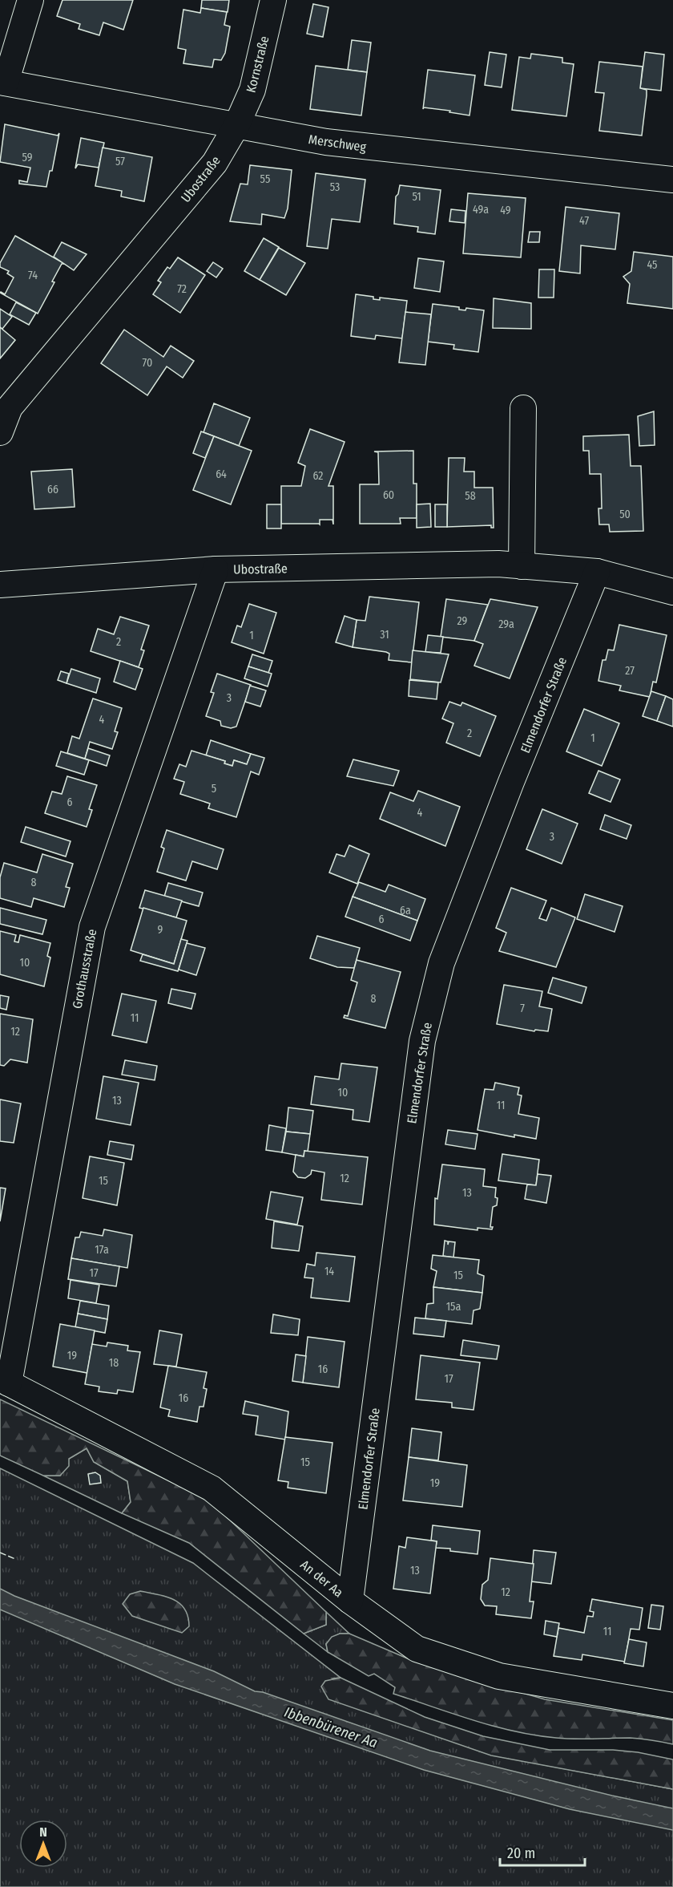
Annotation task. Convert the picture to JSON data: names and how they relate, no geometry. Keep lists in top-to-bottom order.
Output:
{
  "streets": {
    "street": [
      "Kornstraße",
      "Merschweg",
      "Ubostraße",
      "Elmendorfer Straße",
      "Grothausstraße",
      "An der Aa"
    ]
  },
  "crossings": [
    ["Kornstraße", "Merschweg"],
    ["Kornstraße", "Ubostraße"],
    ["Merschweg", "Ubostraße"],
    ["Ubostraße", "Elmendorfer Straße"],
    ["Ubostraße", "Grothausstraße"],
    ["Elmendorfer Straße", "An der Aa"],
    ["Grothausstraße", "An der Aa"]
  ],
  "water": ["Ibbenbürener Aa"],
  "house_numbers": [
    "59",
    "57",
    "55",
    "53",
    "51",
    "49a",
    "49",
    "47",
    "45",
    "74",
    "72",
    "70",
    "64",
    "62",
    "66",
    "60",
    "58",
    "50",
    "29",
    "29a",
    "31",
    "1",
    "2",
    "27",
    "3",
    "4",
    "2",
    "1",
    "5",
    "6",
    "4",
    "3",
    "8",
    "6a",
    "6",
    "9",
    "10",
    "8",
    "7",
    "11",
    "12",
    "10",
    "13",
    "11",
    "12",
    "15",
    "13",
    "17a",
    "14",
    "17",
    "15",
    "15a",
    "19",
    "18",
    "16",
    "17",
    "16",
    "15",
    "19",
    "13",
    "12",
    "11"
  ],
  "scale_bar": "20 m",
  "north": "top"
}
